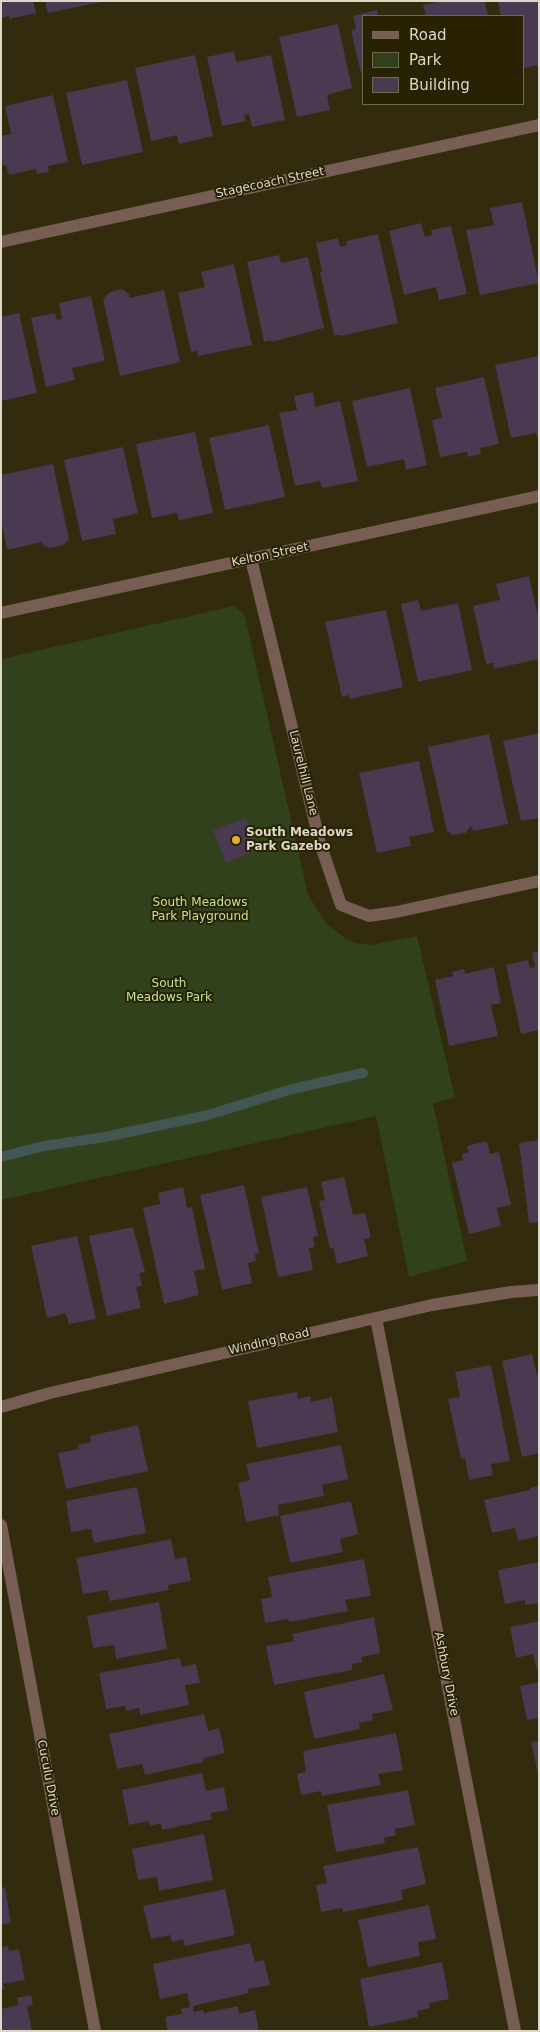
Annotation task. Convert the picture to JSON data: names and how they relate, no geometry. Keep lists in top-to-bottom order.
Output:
{
  "streets": {
    "street": [
      "Stagecoach Street",
      "Kelton Street",
      "Laurelhill Lane",
      "Winding Road",
      "Ashbury Drive",
      "Cuculu Drive"
    ]
  },
  "crossings": [
    ["Kelton Street", "Laurelhill Lane"],
    ["Winding Road", "Ashbury Drive"]
  ],
  "parks": ["South Meadows Park Playground", "South Meadows Park"],
  "places": ["South Meadows Park Gazebo"],
  "legend": ["Road", "Park", "Building"]
}
